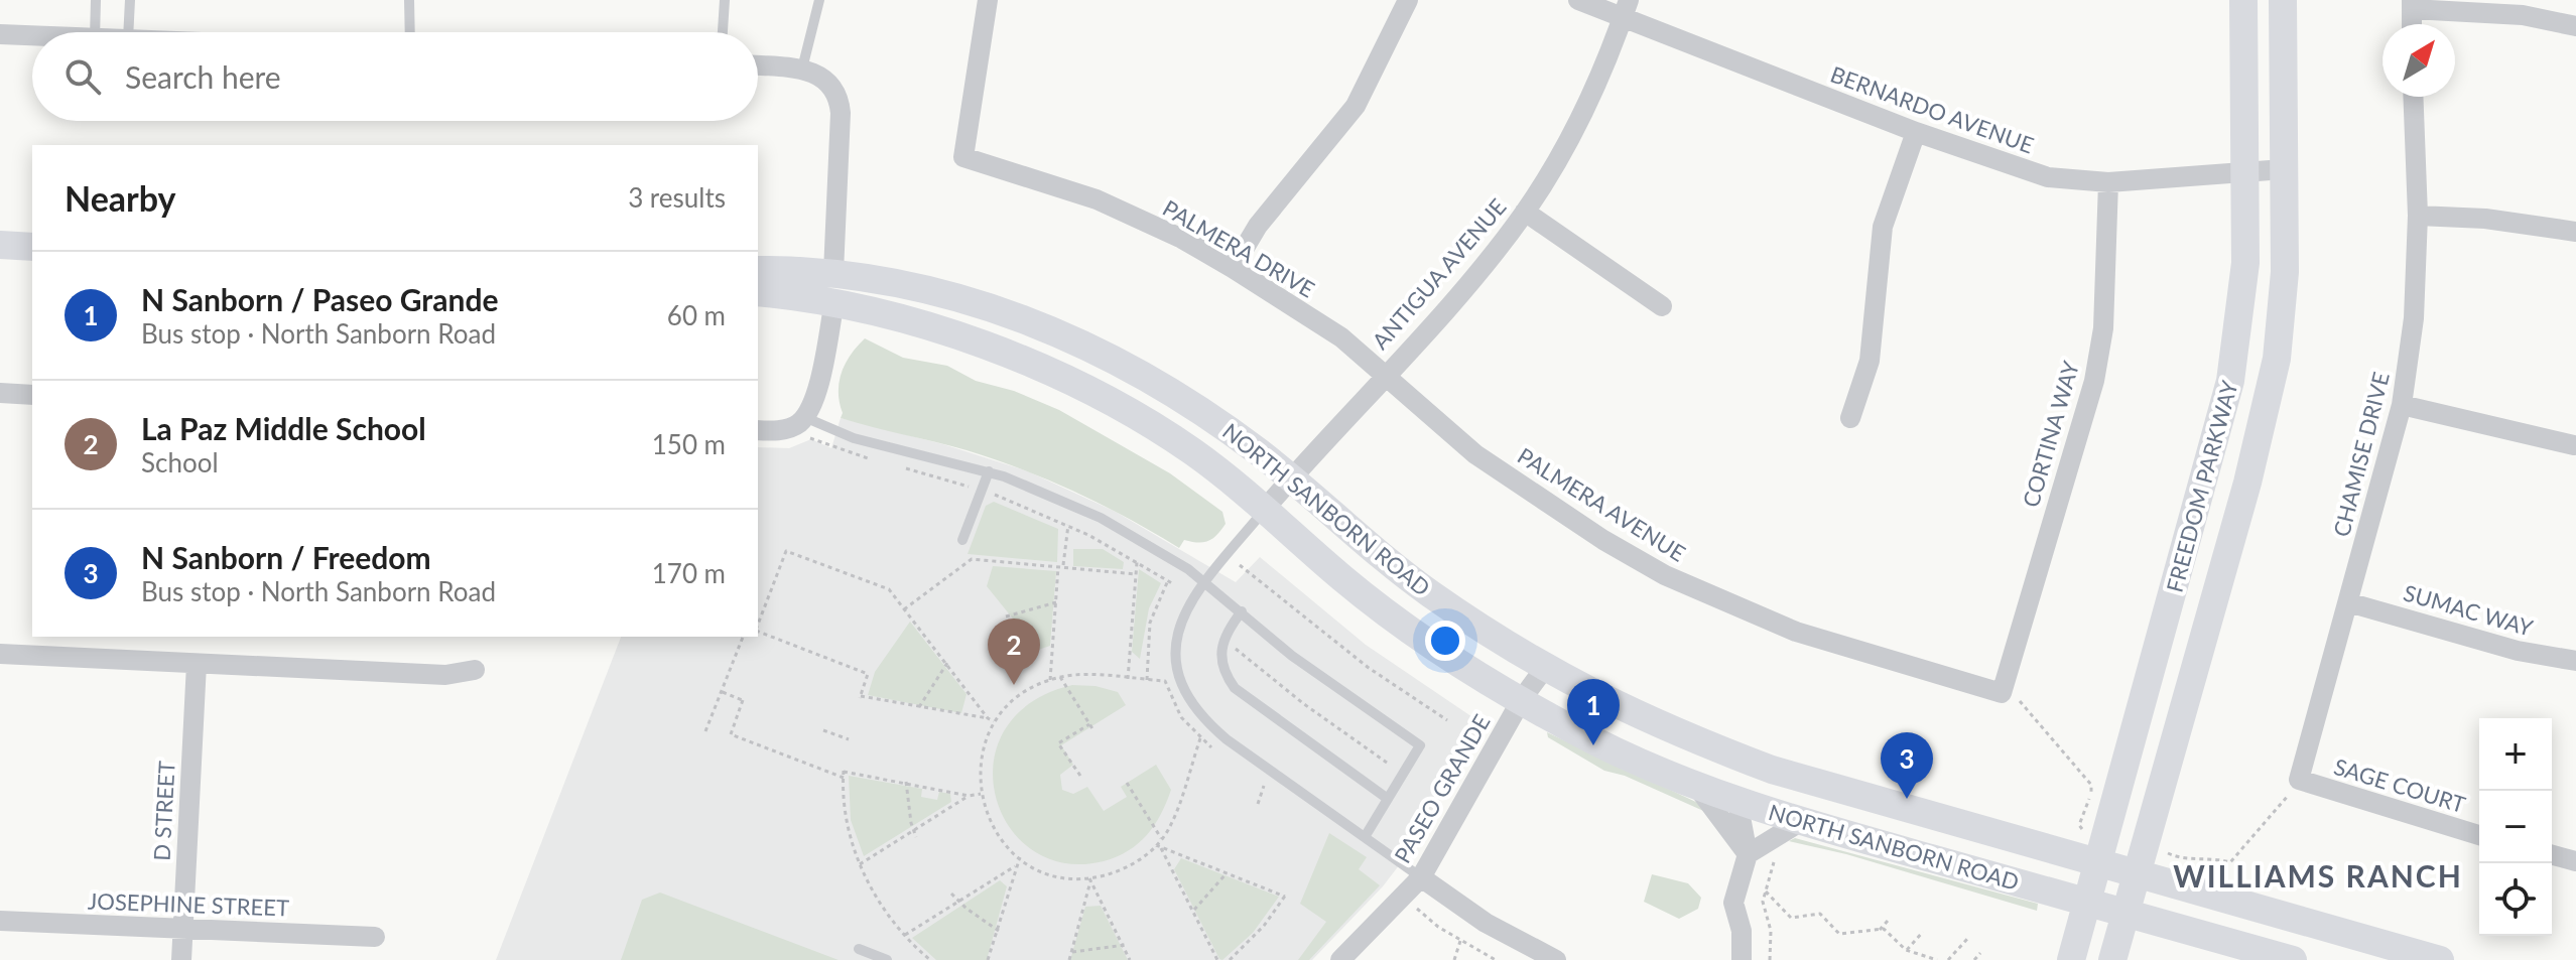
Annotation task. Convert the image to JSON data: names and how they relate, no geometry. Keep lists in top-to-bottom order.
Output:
{
  "streets": {
    "main road": ["FREEDOM PARKWAY", "NORTH SANBORN ROAD"],
    "street": [
      "BERNARDO AVENUE",
      "PALMERA DRIVE",
      "ANTIGUA AVENUE",
      "CORTINA WAY",
      "CHAMISE DRIVE",
      "PALMERA AVENUE",
      "SUMAC WAY",
      "SAGE COURT",
      "PASEO GRANDE",
      "D STREET",
      "JOSEPHINE STREET"
    ]
  },
  "crossings": [
    ["BERNARDO AVENUE", "ANTIGUA AVENUE"],
    ["BERNARDO AVENUE", "CORTINA WAY"],
    ["BERNARDO AVENUE", "FREEDOM PARKWAY"],
    ["PALMERA DRIVE", "ANTIGUA AVENUE"],
    ["PALMERA DRIVE", "PALMERA AVENUE"],
    ["ANTIGUA AVENUE", "PALMERA AVENUE"],
    ["ANTIGUA AVENUE", "NORTH SANBORN ROAD"],
    ["CORTINA WAY", "PALMERA AVENUE"],
    ["CHAMISE DRIVE", "SUMAC WAY"],
    ["CHAMISE DRIVE", "SAGE COURT"],
    ["FREEDOM PARKWAY", "NORTH SANBORN ROAD"],
    ["NORTH SANBORN ROAD", "PASEO GRANDE"],
    ["D STREET", "JOSEPHINE STREET"]
  ],
  "districts": ["WILLIAMS RANCH"],
  "north": "top right",
  "page": {
    "search": "Search here",
    "heading": ["Nearby", "3 results"],
    "list": [
      {
        "mark": "1",
        "name": "N Sanborn / Paseo Grande",
        "note": "Bus stop · North Sanborn Road",
        "value": "60 m"
      },
      {
        "mark": "2",
        "name": "La Paz Middle School",
        "note": "School",
        "value": "150 m"
      },
      {
        "mark": "3",
        "name": "N Sanborn / Freedom",
        "note": "Bus stop · North Sanborn Road",
        "value": "170 m"
      }
    ],
    "pins": ["2", "1", "3"],
    "map_buttons": ["+", "−"]
  }
}
